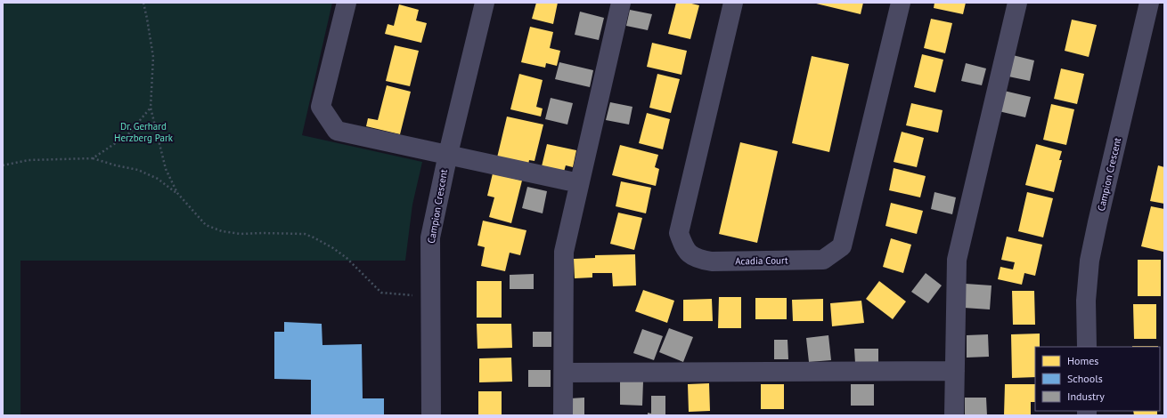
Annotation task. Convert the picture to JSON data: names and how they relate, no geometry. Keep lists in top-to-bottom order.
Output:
{
  "streets": {
    "street": ["Campion Crescent", "Acadia Court"]
  },
  "parks": ["Dr. Gerhard Herzberg Park"],
  "legend": ["Homes", "Schools", "Industry"]
}
